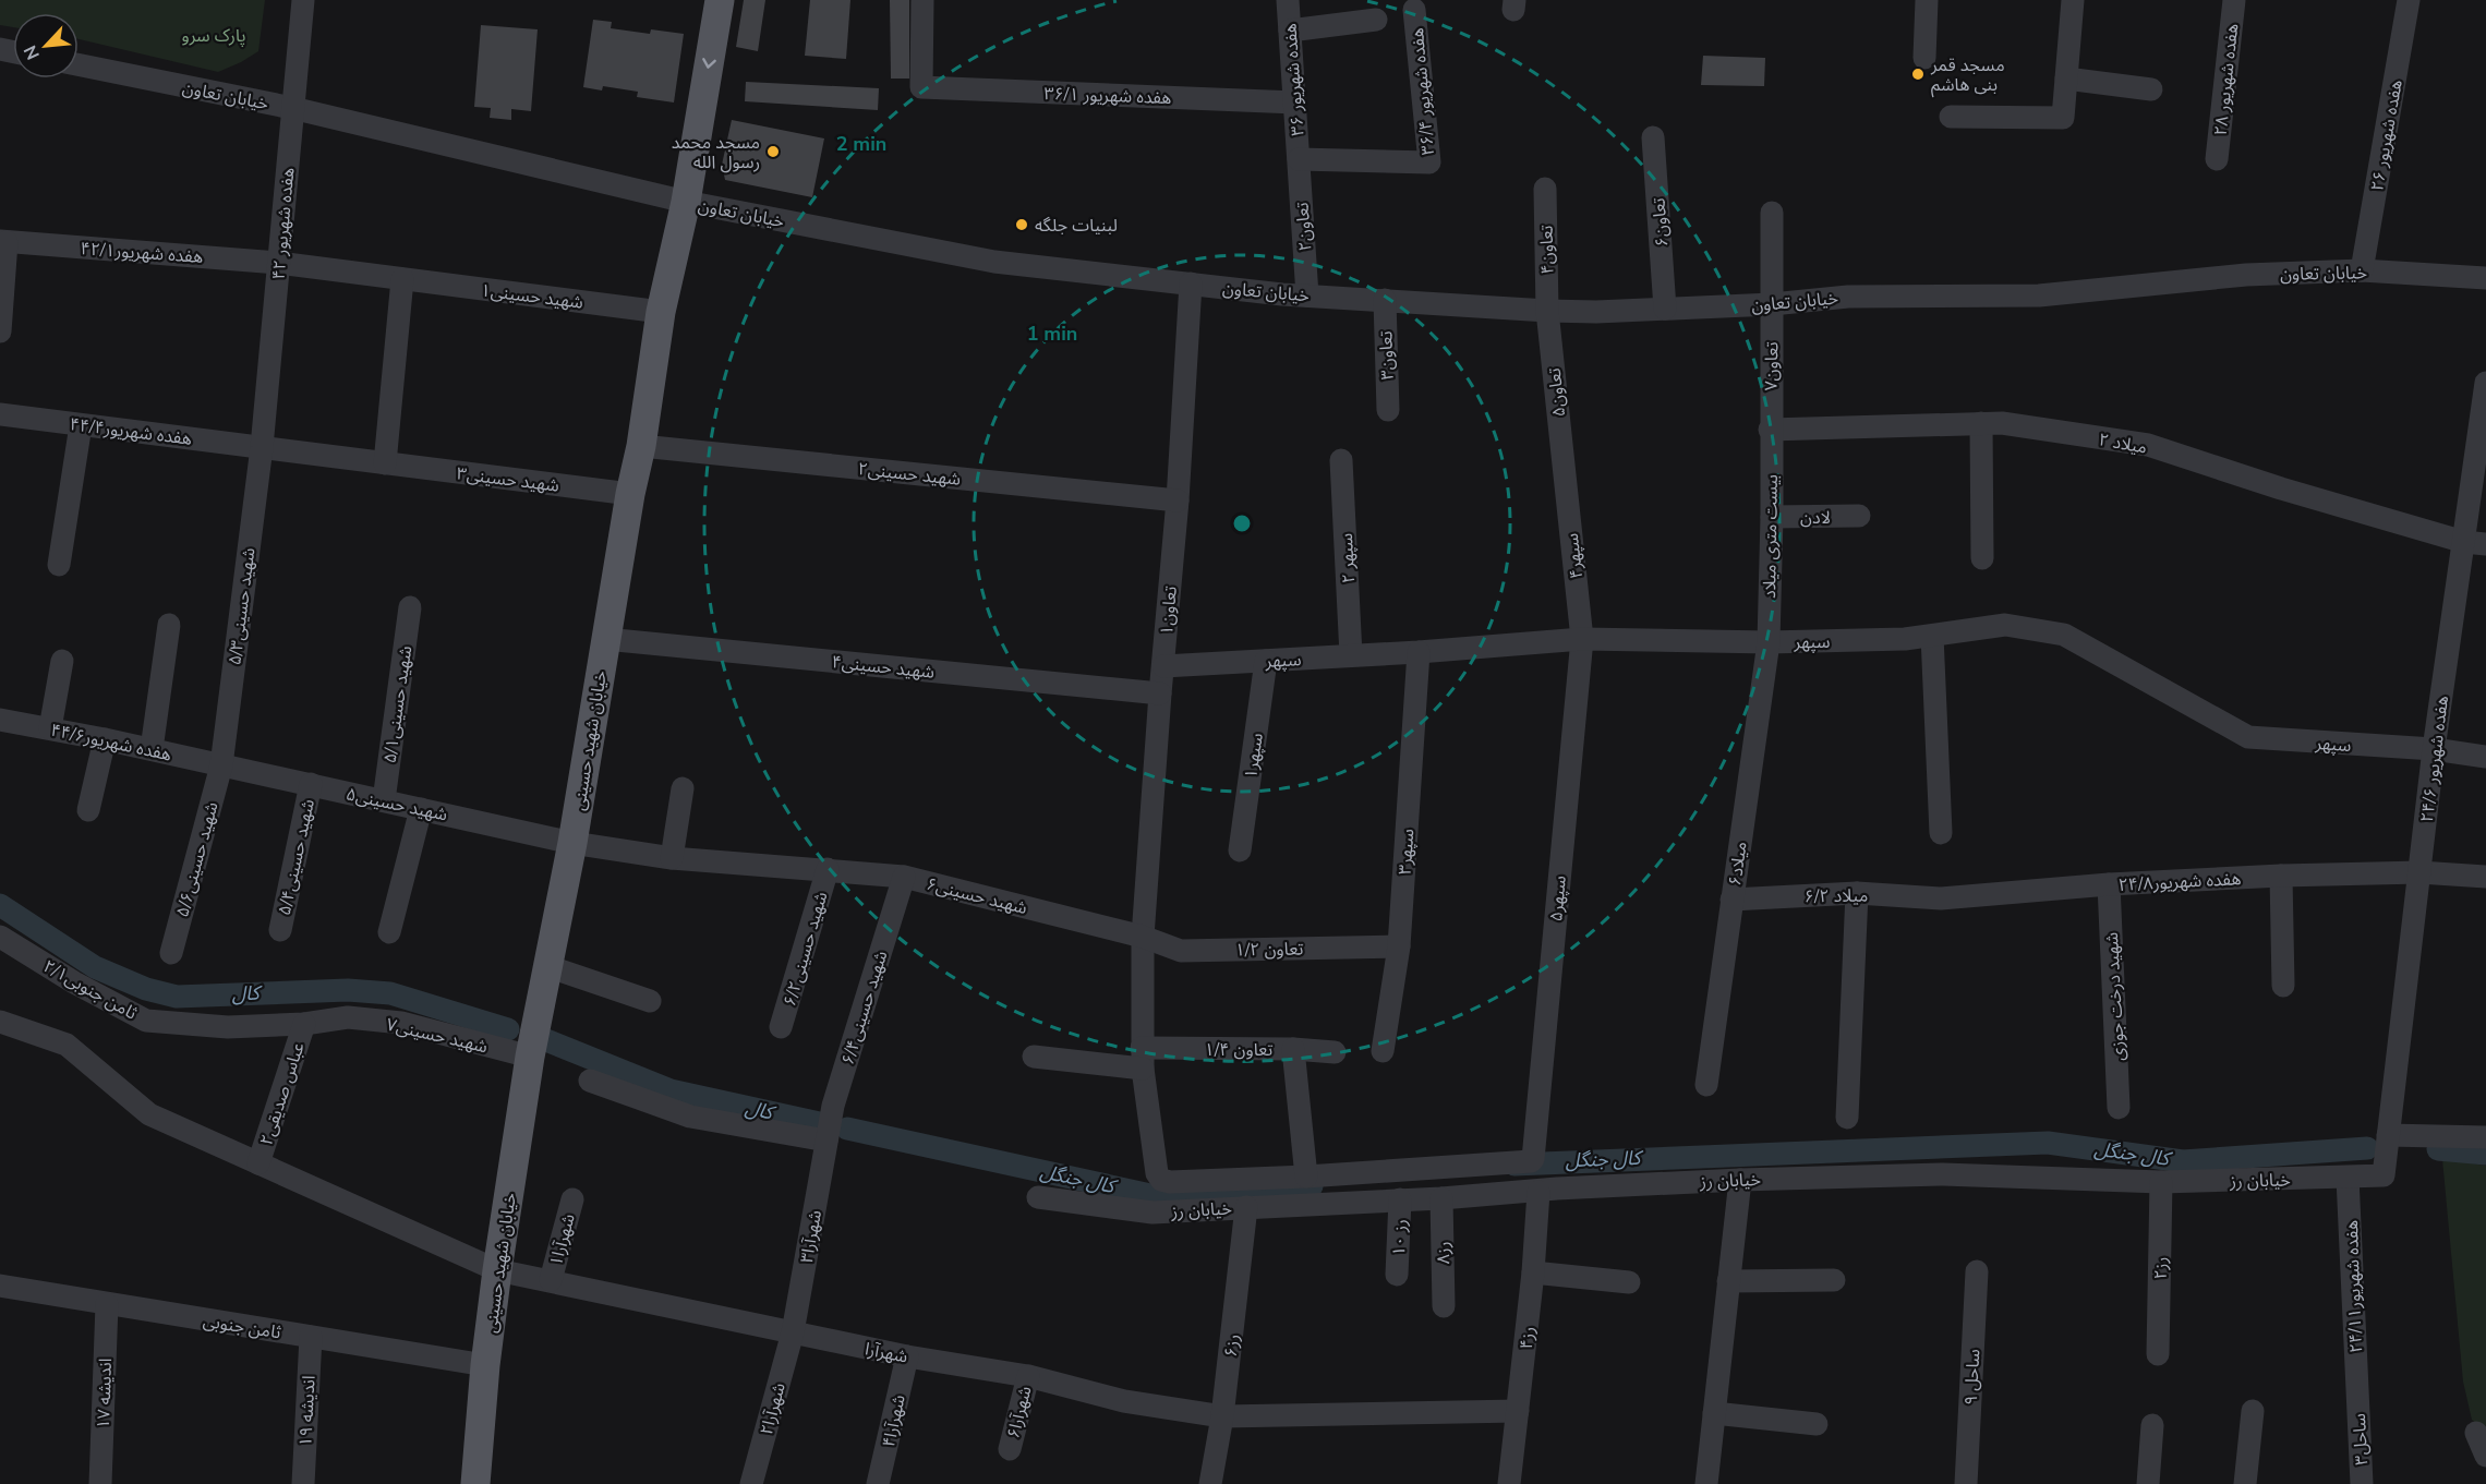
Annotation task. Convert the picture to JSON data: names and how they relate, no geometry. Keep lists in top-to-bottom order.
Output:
{
  "streets": {
    "main road": ["خیابان شهید حسینی"],
    "street": [
      "هفده شهریور ۳۶",
      "هفده شهریور ۲۸",
      "هفده شهریور ۳۶/۴",
      "خیابان تعاون",
      "هفده شهریور ۳۶/۱",
      "هفده شهریور ۲۶",
      "تعاون۶",
      "هفده شهریور ۴۲",
      "تعاون۲",
      "تعاون۴",
      "هفده شهریور۴۲/۱",
      "شهید حسینی۱",
      "تعاون۳",
      "تعاون۷",
      "تعاون۵",
      "هفده شهریور۴۴/۴",
      "میلاد ۲",
      "شهید حسینی۲",
      "شهید حسینی۳",
      "لادن",
      "بیست متری میلاد",
      "سپهر۴",
      "سپهر ۲",
      "شهید حسینی۵/۳",
      "تعاون۱",
      "سپهر",
      "شهید حسینی۴",
      "شهید حسینی۵/۱",
      "هفده شهریور۴۴/۶",
      "سپهر۱",
      "هفده شهریور ۲۴/۶",
      "شهید حسینی۵",
      "سپهر۳",
      "شهید حسینی۵/۴",
      "شهید حسینی۵/۶",
      "میلاد۶",
      "هفده شهریور۲۴/۸",
      "شهید حسینی۶",
      "میلاد ۶/۲",
      "سپهر۵",
      "شهید حسینی۶/۲",
      "تعاون ۱/۲",
      "ثامن جنوبی۲/۱",
      "شهید درخت جوزی",
      "شهید حسینی۶/۴",
      "شهید حسینی۷",
      "تعاون ۱/۴",
      "عباس صدیقی۲",
      "خیابان رز",
      "شهرآرا۳",
      "رز ۱۰",
      "شهرآرا۱",
      "رز۸",
      "رز۲",
      "هفده شهریور۲۴/۱۱",
      "ثامن جنوبی",
      "رز۴",
      "رز۶",
      "شهرآرا",
      "ساحل ۹",
      "اندیشه ۱۷",
      "شهرآرا۲",
      "اندیشه ۱۹",
      "شهرآرا۶",
      "شهرآرا۴",
      "ساحل۳"
    ]
  },
  "crossings": [
    ["هفده شهریور ۳۶", "هفده شهریور ۳۶/۴"],
    ["هفده شهریور ۳۶", "هفده شهریور ۳۶/۱"],
    ["هفده شهریور ۳۶", "تعاون۲"],
    ["هفده شهریور ۳۶/۴", "تعاون۲"],
    ["خیابان تعاون", "هفده شهریور ۲۶"],
    ["خیابان تعاون", "تعاون۶"],
    ["خیابان تعاون", "هفده شهریور ۴۲"],
    ["خیابان تعاون", "تعاون۲"],
    ["خیابان تعاون", "تعاون۴"],
    ["خیابان تعاون", "تعاون۳"],
    ["خیابان تعاون", "تعاون۷"],
    ["خیابان تعاون", "تعاون۵"],
    ["خیابان تعاون", "تعاون۱"],
    ["خیابان تعاون", "خیابان شهید حسینی"],
    ["هفده شهریور ۴۲", "هفده شهریور۴۲/۱"],
    ["هفده شهریور ۴۲", "هفده شهریور۴۴/۴"],
    ["هفده شهریور ۴۲", "شهید حسینی۵/۳"],
    ["تعاون۴", "تعاون۵"],
    ["هفده شهریور۴۲/۱", "شهید حسینی۱"],
    ["شهید حسینی۱", "خیابان شهید حسینی"],
    ["تعاون۷", "میلاد ۲"],
    ["تعاون۷", "بیست متری میلاد"],
    ["تعاون۵", "سپهر۴"],
    ["هفده شهریور۴۴/۴", "شهید حسینی۳"],
    ["هفده شهریور۴۴/۴", "شهید حسینی۵/۳"],
    ["میلاد ۲", "بیست متری میلاد"],
    ["میلاد ۲", "هفده شهریور ۲۴/۶"],
    ["شهید حسینی۲", "تعاون۱"],
    ["شهید حسینی۲", "خیابان شهید حسینی"],
    ["شهید حسینی۳", "خیابان شهید حسینی"],
    ["لادن", "بیست متری میلاد"],
    ["بیست متری میلاد", "سپهر"],
    ["بیست متری میلاد", "میلاد۶"],
    ["سپهر۴", "سپهر"],
    ["سپهر۴", "سپهر۵"],
    ["سپهر ۲", "سپهر"],
    ["شهید حسینی۵/۳", "هفده شهریور۴۴/۶"],
    ["شهید حسینی۵/۳", "شهید حسینی۵"],
    ["شهید حسینی۵/۳", "شهید حسینی۵/۶"],
    ["تعاون۱", "سپهر"],
    ["تعاون۱", "شهید حسینی۴"],
    ["تعاون۱", "شهید حسینی۶"],
    ["تعاون۱", "تعاون ۱/۲"],
    ["سپهر", "سپهر۱"],
    ["سپهر", "هفده شهریور ۲۴/۶"],
    ["سپهر", "سپهر۳"],
    ["سپهر", "میلاد۶"],
    ["سپهر", "سپهر۵"],
    ["شهید حسینی۴", "خیابان شهید حسینی"],
    ["شهید حسینی۵/۱", "شهید حسینی۵"],
    ["خیابان شهید حسینی", "شهید حسینی۵"],
    ["خیابان شهید حسینی", "شهید حسینی۶"],
    ["خیابان شهید حسینی", "شهید حسینی۷"],
    ["خیابان شهید حسینی", "ثامن جنوبی"],
    ["خیابان شهید حسینی", "شهرآرا"],
    ["هفده شهریور۴۴/۶", "شهید حسینی۵"],
    ["هفده شهریور۴۴/۶", "شهید حسینی۵/۶"],
    ["هفده شهریور ۲۴/۶", "هفده شهریور۲۴/۸"],
    ["هفده شهریور ۲۴/۶", "خیابان رز"],
    ["شهید حسینی۵", "شهید حسینی۵/۴"],
    ["شهید حسینی۵", "شهید حسینی۵/۶"],
    ["شهید حسینی۵", "شهید حسینی۶"],
    ["سپهر۳", "تعاون ۱/۲"],
    ["میلاد۶", "میلاد ۶/۲"],
    ["هفده شهریور۲۴/۸", "میلاد ۶/۲"],
    ["هفده شهریور۲۴/۸", "شهید درخت جوزی"],
    ["شهید حسینی۶", "شهید حسینی۶/۲"],
    ["شهید حسینی۶", "تعاون ۱/۲"],
    ["شهید حسینی۶", "شهید حسینی۶/۴"],
    ["ثامن جنوبی۲/۱", "شهید حسینی۷"],
    ["ثامن جنوبی۲/۱", "عباس صدیقی۲"],
    ["شهید حسینی۶/۴", "شهرآرا۳"],
    ["شهید حسینی۷", "عباس صدیقی۲"],
    ["عباس صدیقی۲", "شهرآرا"],
    ["خیابان رز", "رز ۱۰"],
    ["خیابان رز", "رز۸"],
    ["خیابان رز", "رز۲"],
    ["خیابان رز", "هفده شهریور۲۴/۱۱"],
    ["خیابان رز", "رز۴"],
    ["خیابان رز", "رز۶"],
    ["شهرآرا۳", "شهرآرا"],
    ["شهرآرا۳", "شهرآرا۲"],
    ["شهرآرا۱", "شهرآرا"],
    ["هفده شهریور۲۴/۱۱", "ساحل۳"],
    ["ثامن جنوبی", "اندیشه ۱۷"],
    ["ثامن جنوبی", "اندیشه ۱۹"],
    ["رز۴", "شهرآرا"],
    ["رز۶", "شهرآرا"],
    ["شهرآرا", "شهرآرا۲"],
    ["شهرآرا", "شهرآرا۶"],
    ["شهرآرا", "شهرآرا۴"]
  ],
  "water": ["کال", "کال جنگل"],
  "parks": ["پارک سرو"],
  "places": ["مسجد قمر بنی هاشم", "مسجد محمد رسول الله", "لبنیات جلگه"],
  "north": "bottom left",
  "rings": ["2 min", "1 min"]
}
